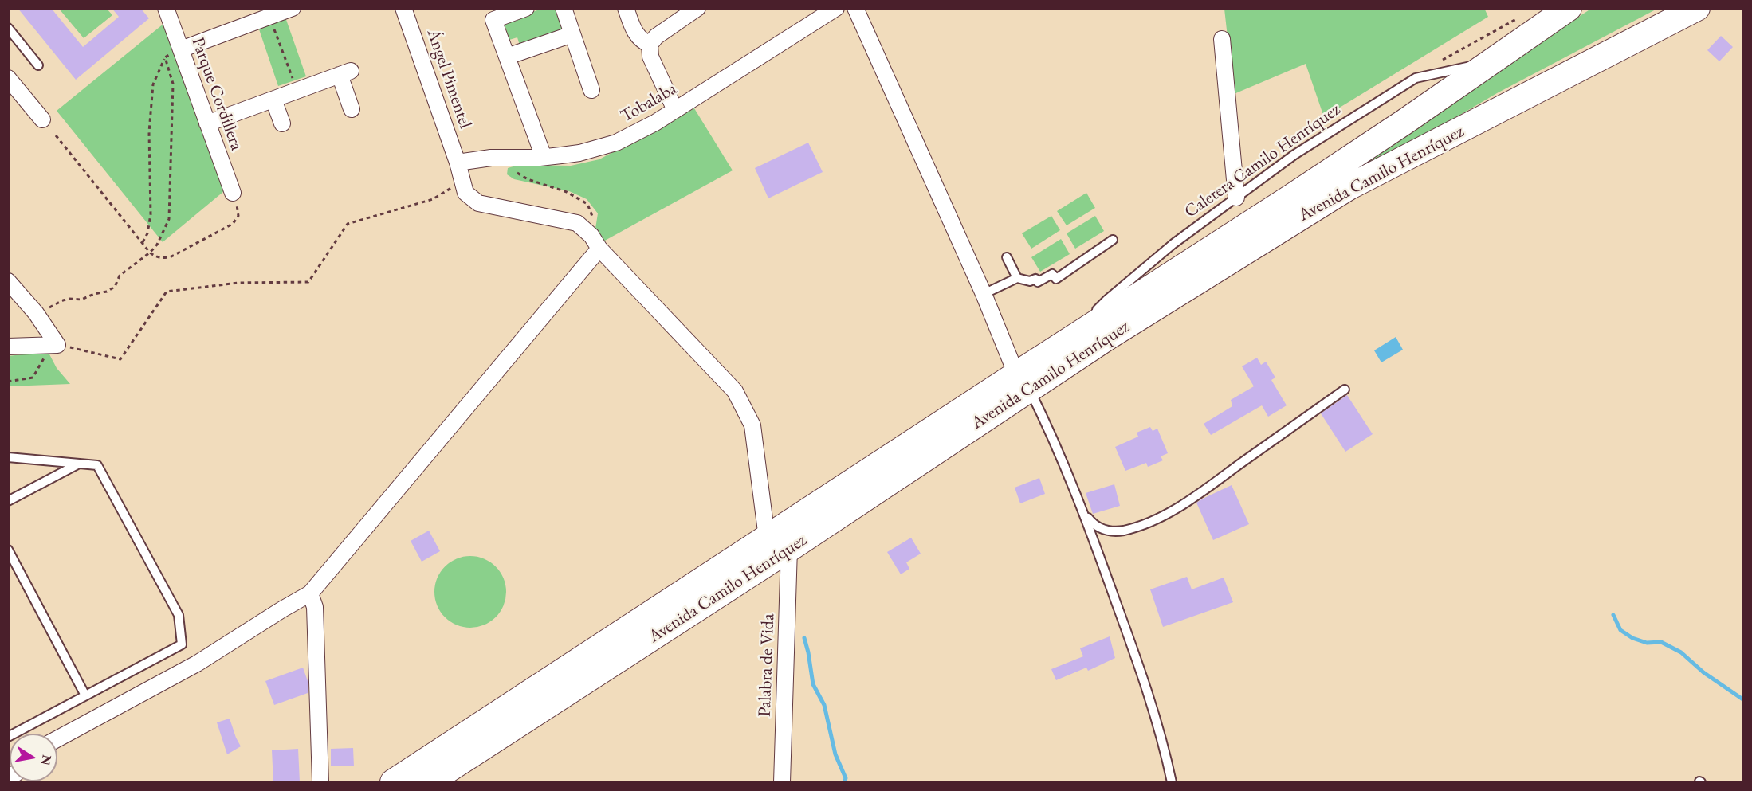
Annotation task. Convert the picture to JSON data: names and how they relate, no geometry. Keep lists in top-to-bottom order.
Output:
{
  "streets": {
    "main road": ["Avenida Camilo Henríquez"],
    "street": [
      "Ángel Pimentel",
      "Parque Cordillera",
      "Tobalaba",
      "Palabra de Vida"
    ],
    "lane": ["Caletera Camilo Henríquez"]
  },
  "crossings": [
    ["Ángel Pimentel", "Tobalaba"],
    ["Ángel Pimentel", "Avenida Camilo Henríquez"],
    ["Caletera Camilo Henríquez", "Avenida Camilo Henríquez"],
    ["Avenida Camilo Henríquez", "Palabra de Vida"]
  ],
  "north": "right"
}
